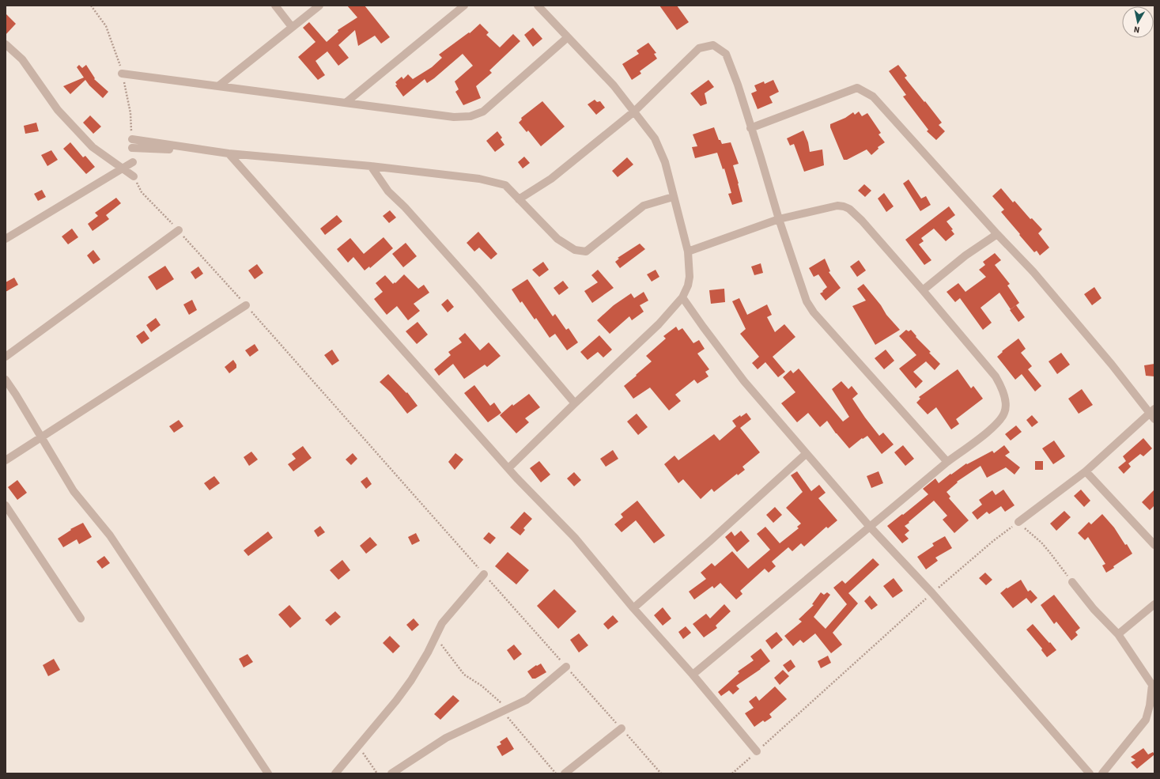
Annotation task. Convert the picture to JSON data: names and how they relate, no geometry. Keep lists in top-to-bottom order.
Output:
{
  "north": "bottom"
}
